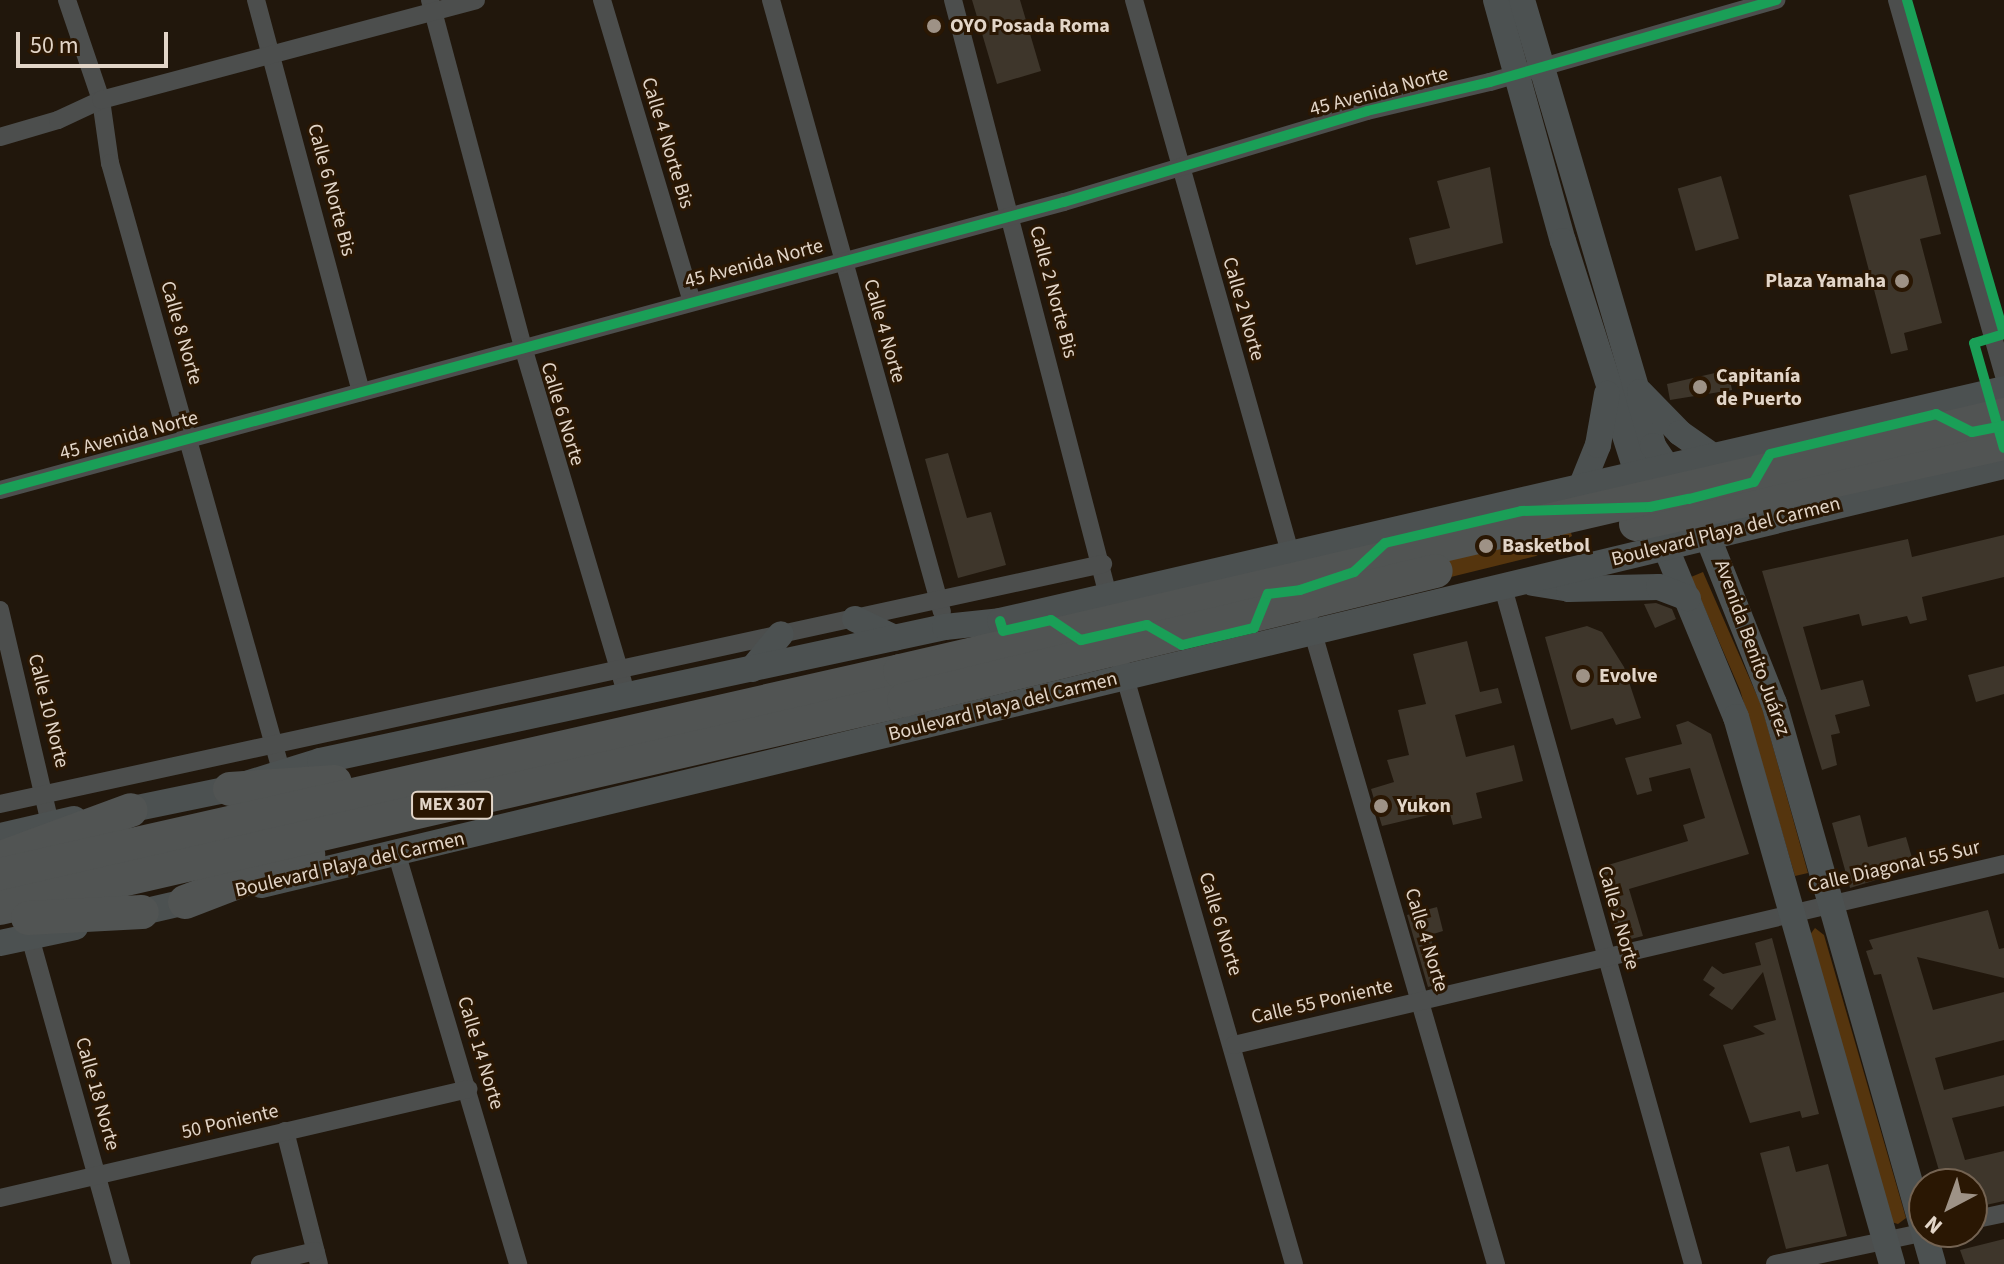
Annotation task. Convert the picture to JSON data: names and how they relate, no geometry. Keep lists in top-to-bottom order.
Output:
{
  "streets": {
    "highway": ["MEX 307"],
    "main road": ["Boulevard Playa del Carmen", "Avenida Benito Juárez"],
    "street": [
      "45 Avenida Norte",
      "Calle 4 Norte Bis",
      "Calle 6 Norte Bis",
      "Calle 2 Norte Bis",
      "Calle 2 Norte",
      "Calle 4 Norte",
      "Calle 8 Norte",
      "Calle 6 Norte",
      "Calle 10 Norte",
      "Calle Diagonal 55 Sur",
      "Calle 55 Poniente",
      "Calle 14 Norte",
      "Calle 18 Norte",
      "50 Poniente"
    ]
  },
  "crossings": [
    ["45 Avenida Norte", "Calle 4 Norte Bis"],
    ["45 Avenida Norte", "Calle 6 Norte Bis"],
    ["45 Avenida Norte", "Calle 2 Norte Bis"],
    ["45 Avenida Norte", "Calle 2 Norte"],
    ["45 Avenida Norte", "Calle 4 Norte"],
    ["45 Avenida Norte", "Calle 8 Norte"],
    ["45 Avenida Norte", "Calle 6 Norte"],
    ["45 Avenida Norte", "Avenida Benito Juárez"],
    ["Calle 2 Norte Bis", "Calle 6 Norte"],
    ["Calle 2 Norte", "Calle 4 Norte"],
    ["Calle 2 Norte", "Boulevard Playa del Carmen"],
    ["Calle 2 Norte", "Calle 55 Poniente"],
    ["Calle 4 Norte", "Boulevard Playa del Carmen"],
    ["Calle 4 Norte", "Calle 55 Poniente"],
    ["Calle 6 Norte", "Boulevard Playa del Carmen"],
    ["Calle 6 Norte", "Calle 55 Poniente"],
    ["Boulevard Playa del Carmen", "Avenida Benito Juárez"],
    ["Boulevard Playa del Carmen", "Calle 14 Norte"],
    ["Boulevard Playa del Carmen", "Calle 18 Norte"],
    ["Avenida Benito Juárez", "Calle Diagonal 55 Sur"],
    ["Avenida Benito Juárez", "Calle 55 Poniente"],
    ["Calle Diagonal 55 Sur", "Calle 55 Poniente"],
    ["Calle 14 Norte", "50 Poniente"],
    ["Calle 18 Norte", "50 Poniente"]
  ],
  "places": [
    "OYO Posada Roma",
    "Plaza Yamaha",
    "Capitanía de Puerto",
    "Basketbol",
    "Evolve",
    "Yukon"
  ],
  "scale_bar": "50 m",
  "north": "bottom left"
}
